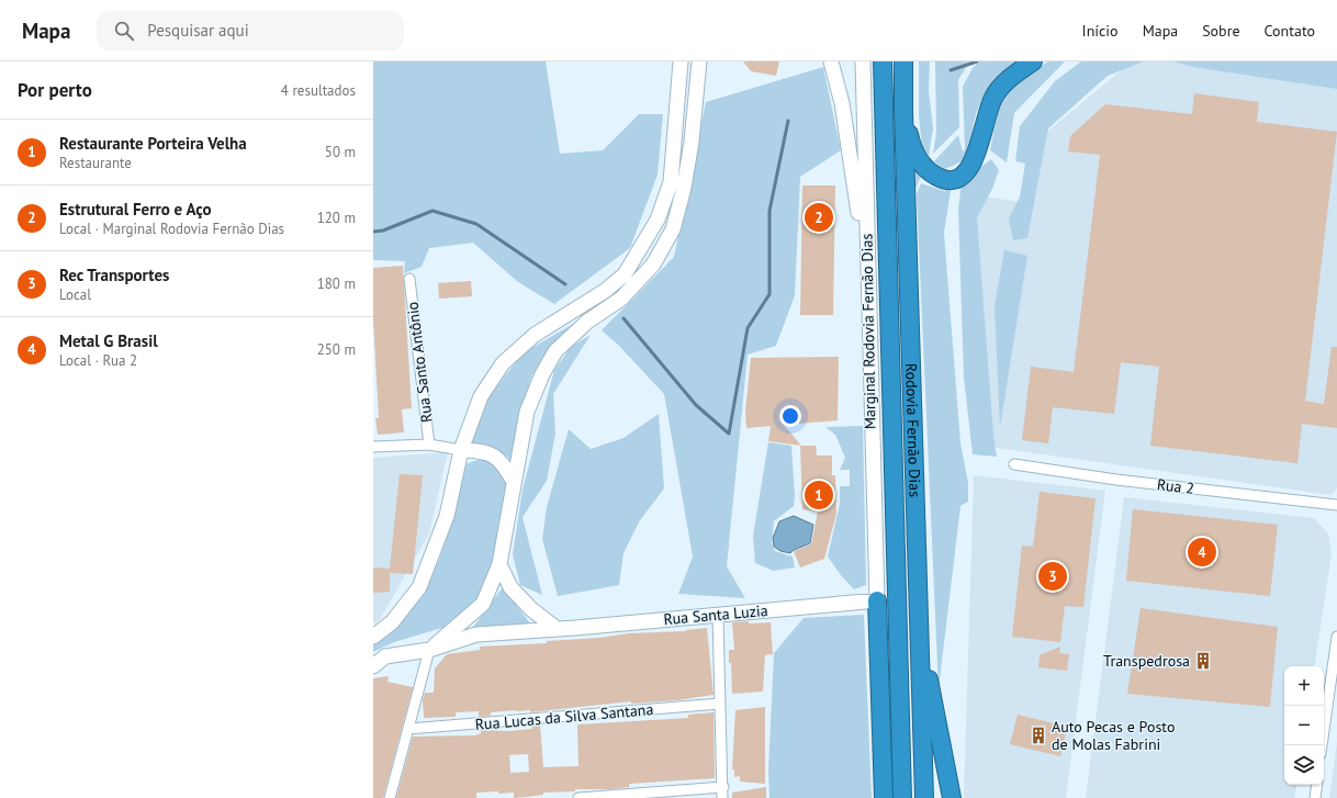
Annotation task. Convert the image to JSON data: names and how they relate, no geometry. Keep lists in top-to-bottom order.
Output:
{
  "streets": {
    "highway": ["Rodovia Fernão Dias"],
    "main road": ["Marginal Rodovia Fernão Dias", "Rua Santa Luzia"],
    "street": ["Rua Santo Antônio", "Rua 2", "Rua Lucas da Silva Santana"]
  },
  "crossings": [
    ["Marginal Rodovia Fernão Dias", "Rua Santa Luzia"]
  ],
  "places": {
    "building": ["Transpedrosa", "Auto Pecas e Posto de Molas Fabrini"]
  },
  "page": {
    "header": "Mapa",
    "search": "Pesquisar aqui",
    "nav": [
      "Início",
      "Mapa",
      "Sobre",
      "Contato"
    ],
    "heading": ["Por perto", "4 resultados"],
    "list": [
      {
        "mark": "1",
        "name": "Restaurante Porteira Velha",
        "note": "Restaurante",
        "value": "50 m"
      },
      {
        "mark": "2",
        "name": "Estrutural Ferro e Aço",
        "note": "Local · Marginal Rodovia Fernão Dias",
        "value": "120 m"
      },
      {
        "mark": "3",
        "name": "Rec Transportes",
        "note": "Local",
        "value": "180 m"
      },
      {
        "mark": "4",
        "name": "Metal G Brasil",
        "note": "Local · Rua 2",
        "value": "250 m"
      }
    ],
    "pins": [
      "2",
      "1",
      "4",
      "3"
    ],
    "map_buttons": ["+", "−"]
  }
}
